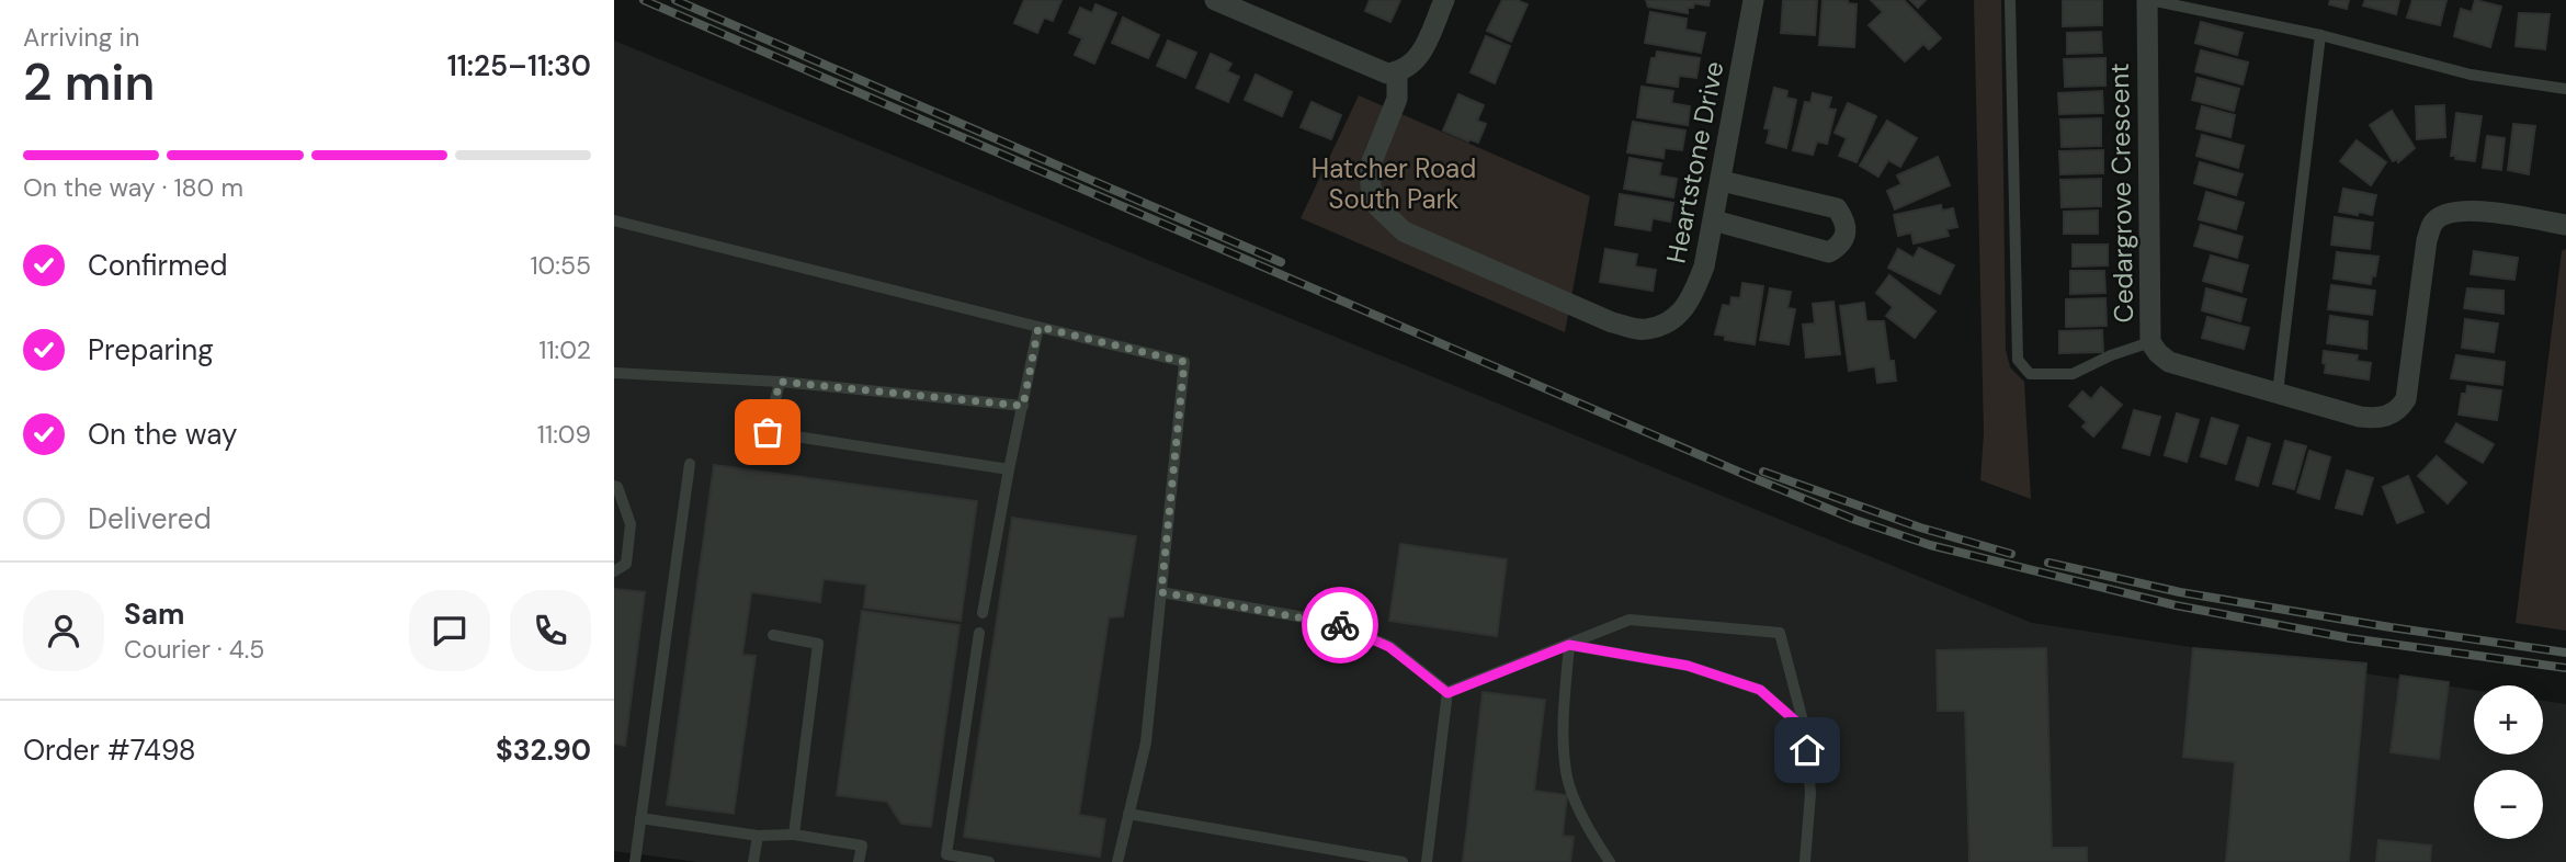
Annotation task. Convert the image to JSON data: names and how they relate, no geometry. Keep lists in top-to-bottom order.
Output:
{
  "streets": {
    "street": ["Heartstone Drive", "Cedargrove Crescent"]
  },
  "parks": ["Hatcher Road South Park"],
  "page": {
    "heading": ["2 min", "Arriving in", "11:25–11:30"],
    "panel": [
      "Sam",
      "Courier · 4.5",
      "Order #7498",
      "$32.90"
    ],
    "bar": "On the way · 180 m",
    "list": [
      ["Confirmed", "10:55"],
      ["Preparing", "11:02"],
      ["On the way", "11:09"],
      "Delivered"
    ],
    "map_buttons": ["+", "−"]
  }
}
